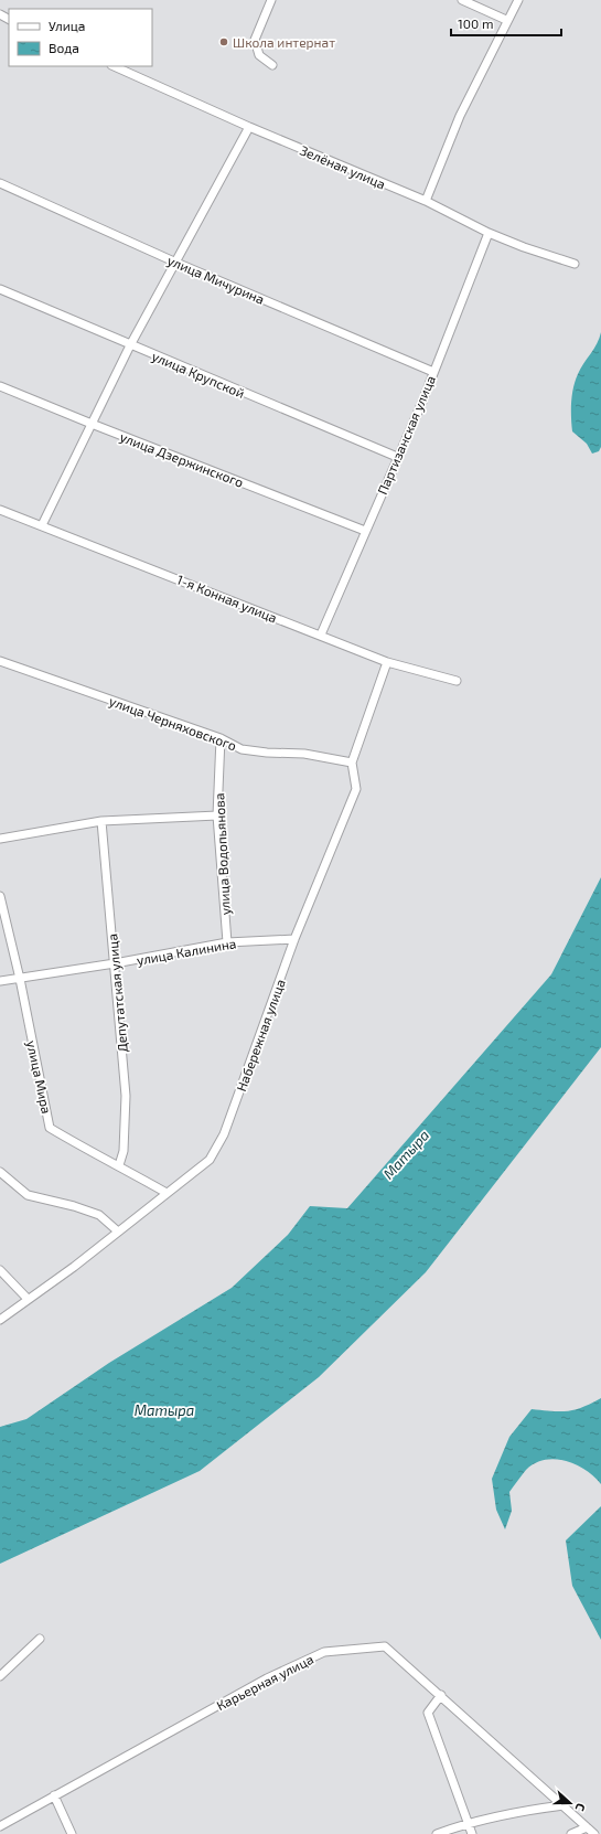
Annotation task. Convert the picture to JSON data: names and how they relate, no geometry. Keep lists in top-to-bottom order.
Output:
{
  "streets": {
    "street": [
      "Зелёная улица",
      "улица Мичурина",
      "улица Крупской",
      "Партизанская улица",
      "улица Дзержинского",
      "1-я Конная улица",
      "улица Черняховского",
      "улица Водопьянова",
      "улица Калинина",
      "Депутатская улица",
      "Набережная улица",
      "улица Мира",
      "Карьерная улица"
    ]
  },
  "crossings": [
    ["Зелёная улица", "Партизанская улица"],
    ["улица Мичурина", "Партизанская улица"],
    ["улица Крупской", "Партизанская улица"],
    ["Партизанская улица", "улица Дзержинского"],
    ["Партизанская улица", "1-я Конная улица"],
    ["1-я Конная улица", "Набережная улица"],
    ["улица Черняховского", "улица Водопьянова"],
    ["улица Черняховского", "Набережная улица"],
    ["улица Водопьянова", "улица Калинина"],
    ["улица Калинина", "Депутатская улица"],
    ["улица Калинина", "Набережная улица"],
    ["улица Калинина", "улица Мира"],
    ["Депутатская улица", "улица Мира"],
    ["Набережная улица", "улица Мира"]
  ],
  "water": ["Матыра"],
  "places": ["Школа интернат"],
  "legend": ["Улица", "Вода"],
  "scale_bar": "100 m",
  "north": "right"
}
